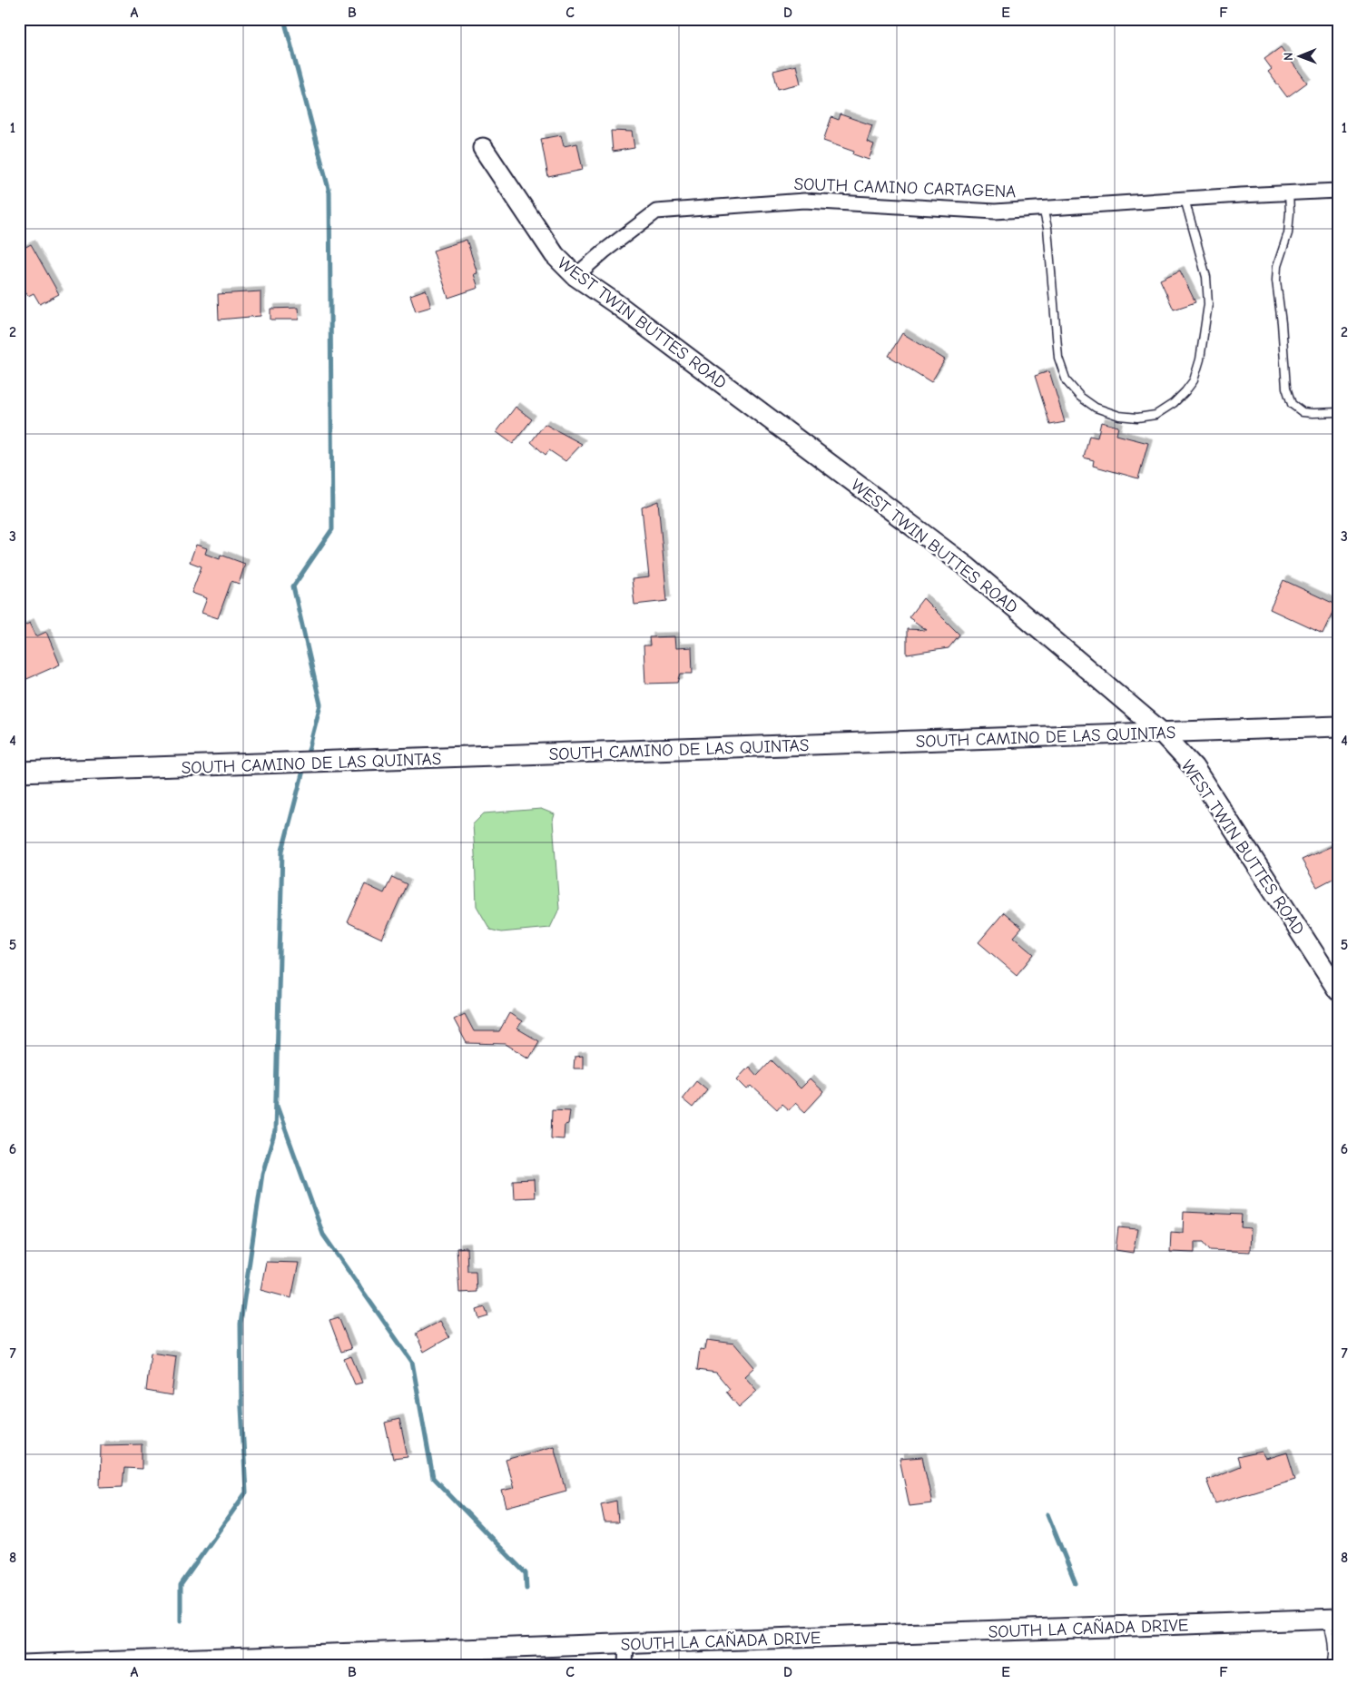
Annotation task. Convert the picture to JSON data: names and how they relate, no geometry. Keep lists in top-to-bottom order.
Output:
{
  "streets": {
    "street": [
      "SOUTH CAMINO CARTAGENA",
      "WEST TWIN BUTTES ROAD",
      "SOUTH CAMINO DE LAS QUINTAS",
      "SOUTH LA CAÑADA DRIVE"
    ]
  },
  "crossings": [
    ["SOUTH CAMINO CARTAGENA", "WEST TWIN BUTTES ROAD"],
    ["WEST TWIN BUTTES ROAD", "SOUTH CAMINO DE LAS QUINTAS"]
  ],
  "north": "left",
  "grid": {
    "columns": [
      "A",
      "B",
      "C",
      "D",
      "E",
      "F"
    ],
    "rows": [
      "1",
      "2",
      "3",
      "4",
      "5",
      "6",
      "7",
      "8"
    ]
  }
}
